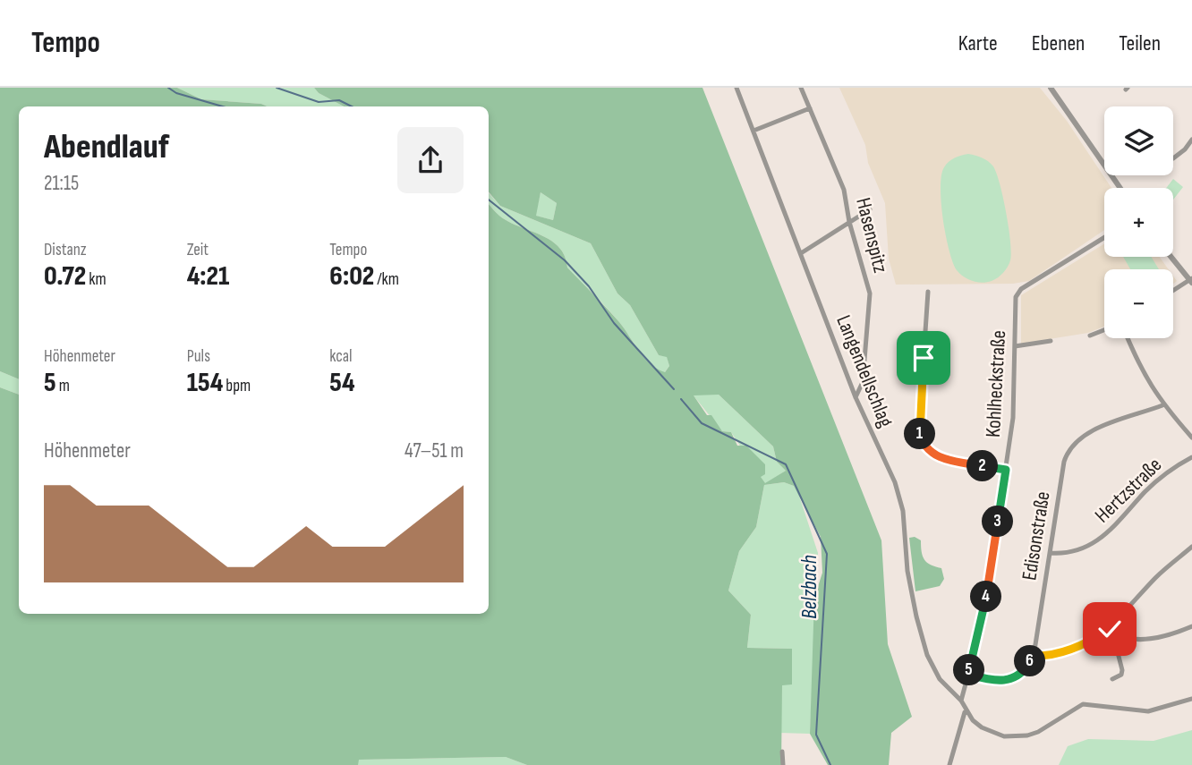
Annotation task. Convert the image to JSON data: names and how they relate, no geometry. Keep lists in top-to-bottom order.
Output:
{
  "streets": {
    "street": [
      "Hasenspitz",
      "Langendellschlag",
      "Kohlheckstraße",
      "Hertzstraße",
      "Edisonstraße"
    ]
  },
  "crossings": [
    ["Hasenspitz", "Langendellschlag"],
    ["Langendellschlag", "Kohlheckstraße"],
    ["Hertzstraße", "Edisonstraße"]
  ],
  "water": ["Belzbach"],
  "page": {
    "header": "Tempo",
    "nav": ["Karte", "Ebenen", "Teilen"],
    "map_buttons": ["+", "−"],
    "heading": ["Abendlauf", "21:15"],
    "stats": [
      ["Distanz", "0.72 km"],
      ["Zeit", "4:21"],
      ["Tempo", "6:02 /km"],
      ["Höhenmeter", "5 m"],
      ["Puls", "154 bpm"],
      ["kcal", "54"]
    ],
    "pins": [
      "1",
      "2",
      "3",
      "4",
      "6",
      "5"
    ],
    "chart": ["Höhenmeter", "47–51 m"]
  }
}
